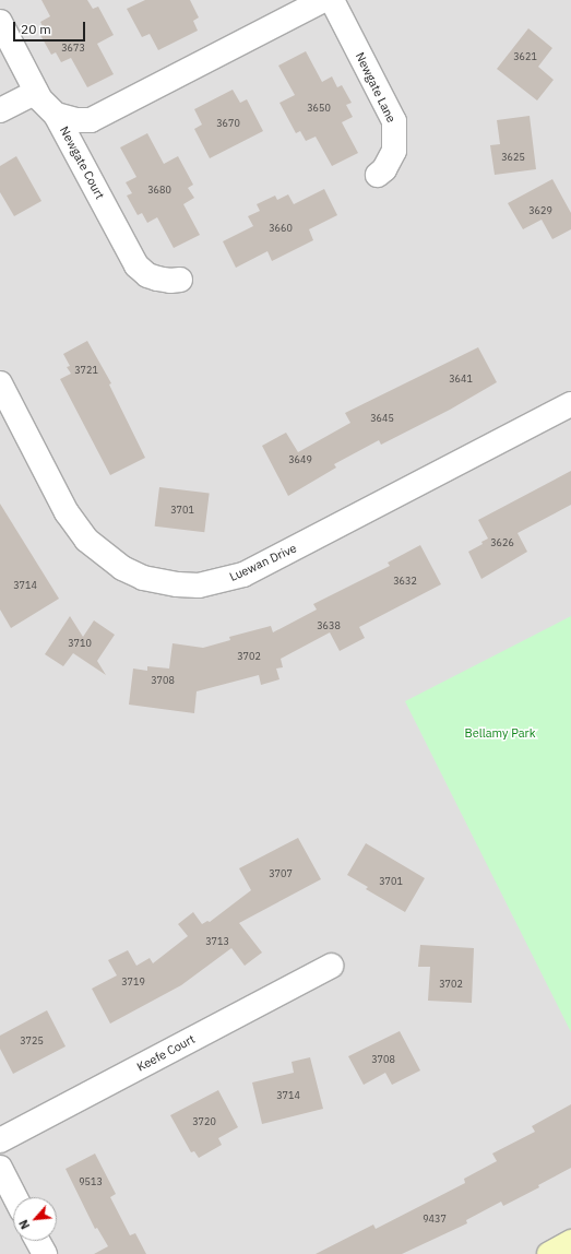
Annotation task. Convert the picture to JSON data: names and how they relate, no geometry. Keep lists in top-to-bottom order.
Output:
{
  "streets": {
    "street": [
      "Newgate Lane",
      "Newgate Court",
      "Luewan Drive",
      "Keefe Court"
    ]
  },
  "parks": ["Bellamy Park"],
  "house_numbers": [
    "3673",
    "3621",
    "3650",
    "3670",
    "3625",
    "3680",
    "3629",
    "3660",
    "3721",
    "3641",
    "3645",
    "3649",
    "3701",
    "3626",
    "3632",
    "3714",
    "3638",
    "3710",
    "3702",
    "3708",
    "3707",
    "3701",
    "3713",
    "3719",
    "3702",
    "3725",
    "3708",
    "3714",
    "3720",
    "9513",
    "9437"
  ],
  "scale_bar": "20 m",
  "north": "bottom left"
}
